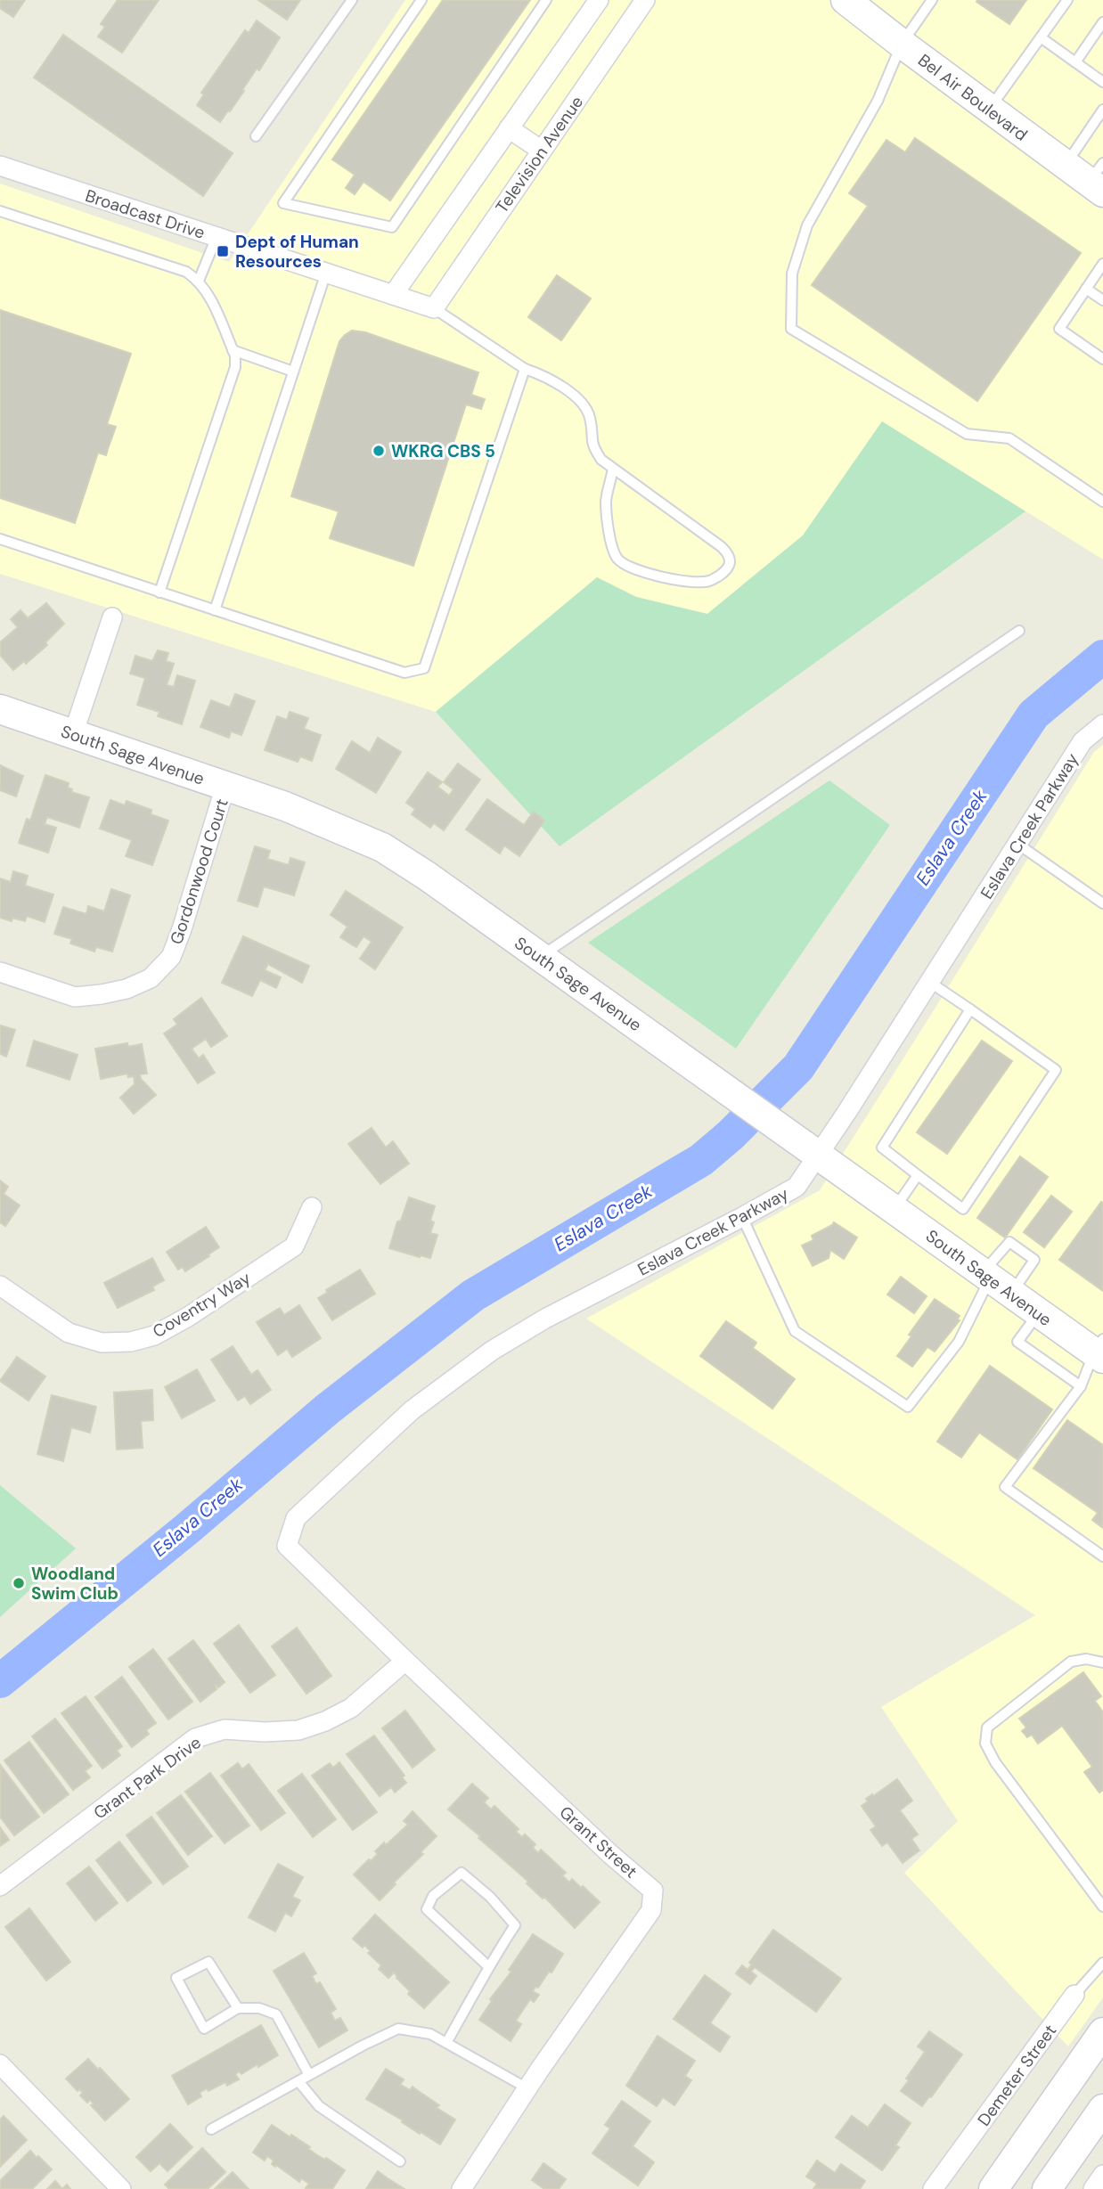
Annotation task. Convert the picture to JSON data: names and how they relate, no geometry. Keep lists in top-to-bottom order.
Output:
{
  "streets": {
    "street": [
      "Bel Air Boulevard",
      "Television Avenue",
      "Broadcast Drive",
      "South Sage Avenue",
      "Eslava Creek Parkway",
      "Gordonwood Court",
      "Coventry Way",
      "Grant Park Drive",
      "Grant Street",
      "Demeter Street"
    ]
  },
  "crossings": [
    ["Television Avenue", "Broadcast Drive"],
    ["South Sage Avenue", "Eslava Creek Parkway"],
    ["South Sage Avenue", "Gordonwood Court"],
    ["Eslava Creek Parkway", "Grant Street"],
    ["Grant Park Drive", "Grant Street"]
  ],
  "water": ["Eslava Creek"],
  "places": {
    "transit": ["Dept of Human Resources"],
    "other": ["WKRG CBS 5", "Woodland Swim Club"]
  }
}
